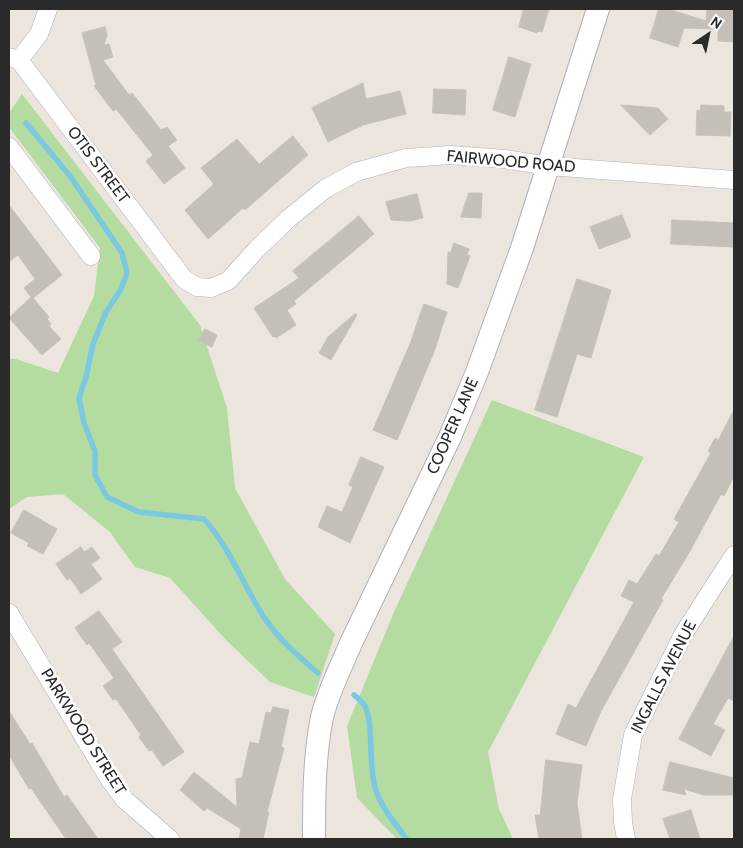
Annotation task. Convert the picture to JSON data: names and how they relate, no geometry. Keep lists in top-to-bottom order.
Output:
{
  "streets": {
    "street": [
      "FAIRWOOD ROAD",
      "OTIS STREET",
      "COOPER LANE",
      "INGALLS AVENUE",
      "PARKWOOD STREET"
    ]
  },
  "crossings": [
    ["FAIRWOOD ROAD", "OTIS STREET"],
    ["FAIRWOOD ROAD", "COOPER LANE"]
  ],
  "north": "top right"
}
